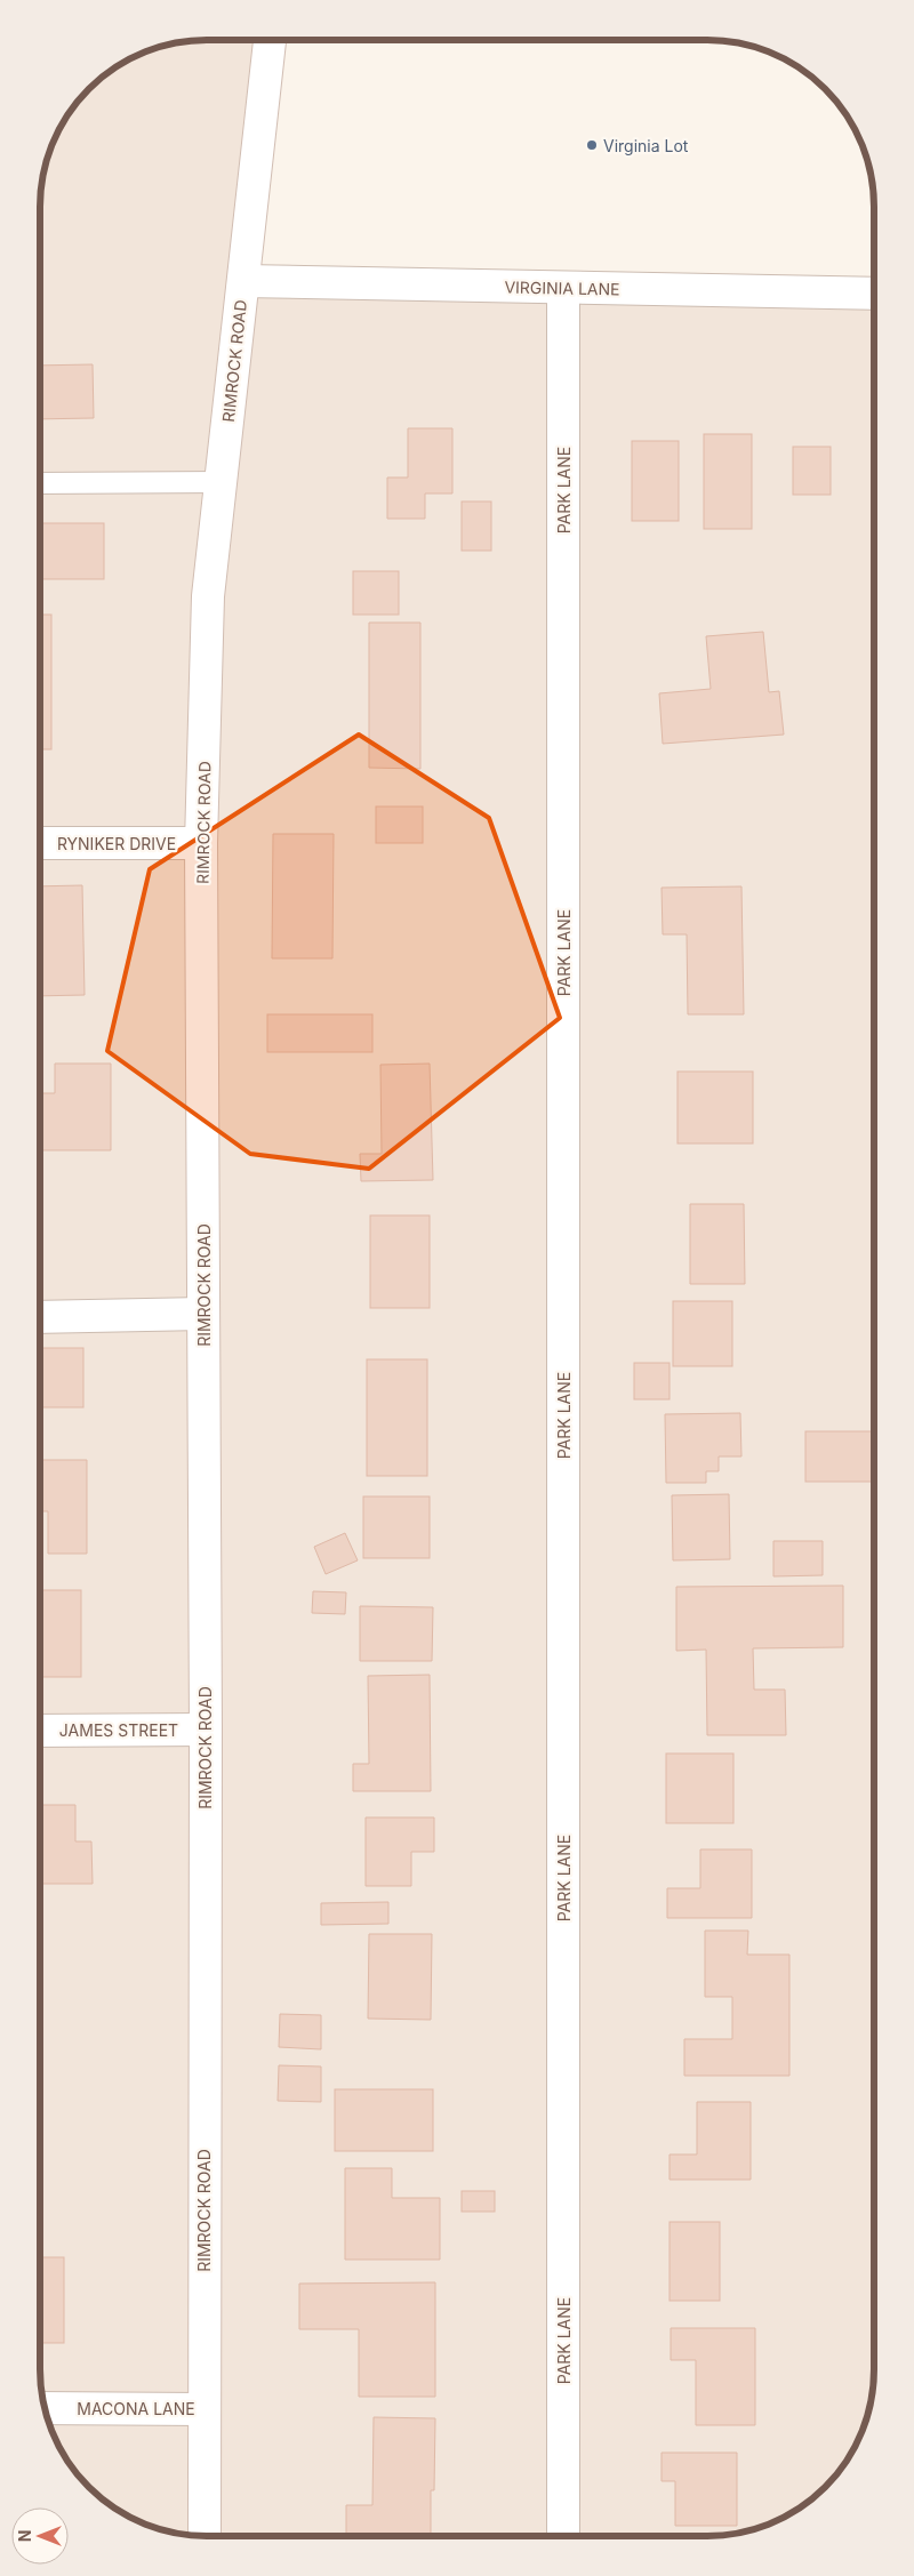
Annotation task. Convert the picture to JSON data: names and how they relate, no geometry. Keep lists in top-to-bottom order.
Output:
{
  "streets": {
    "street": [
      "VIRGINIA LANE",
      "RIMROCK ROAD",
      "PARK LANE",
      "RYNIKER DRIVE",
      "JAMES STREET",
      "MACONA LANE"
    ]
  },
  "crossings": [
    ["VIRGINIA LANE", "RIMROCK ROAD"],
    ["VIRGINIA LANE", "PARK LANE"],
    ["RIMROCK ROAD", "RYNIKER DRIVE"],
    ["RIMROCK ROAD", "JAMES STREET"],
    ["RIMROCK ROAD", "MACONA LANE"]
  ],
  "places": ["Virginia Lot"],
  "north": "left"
}
